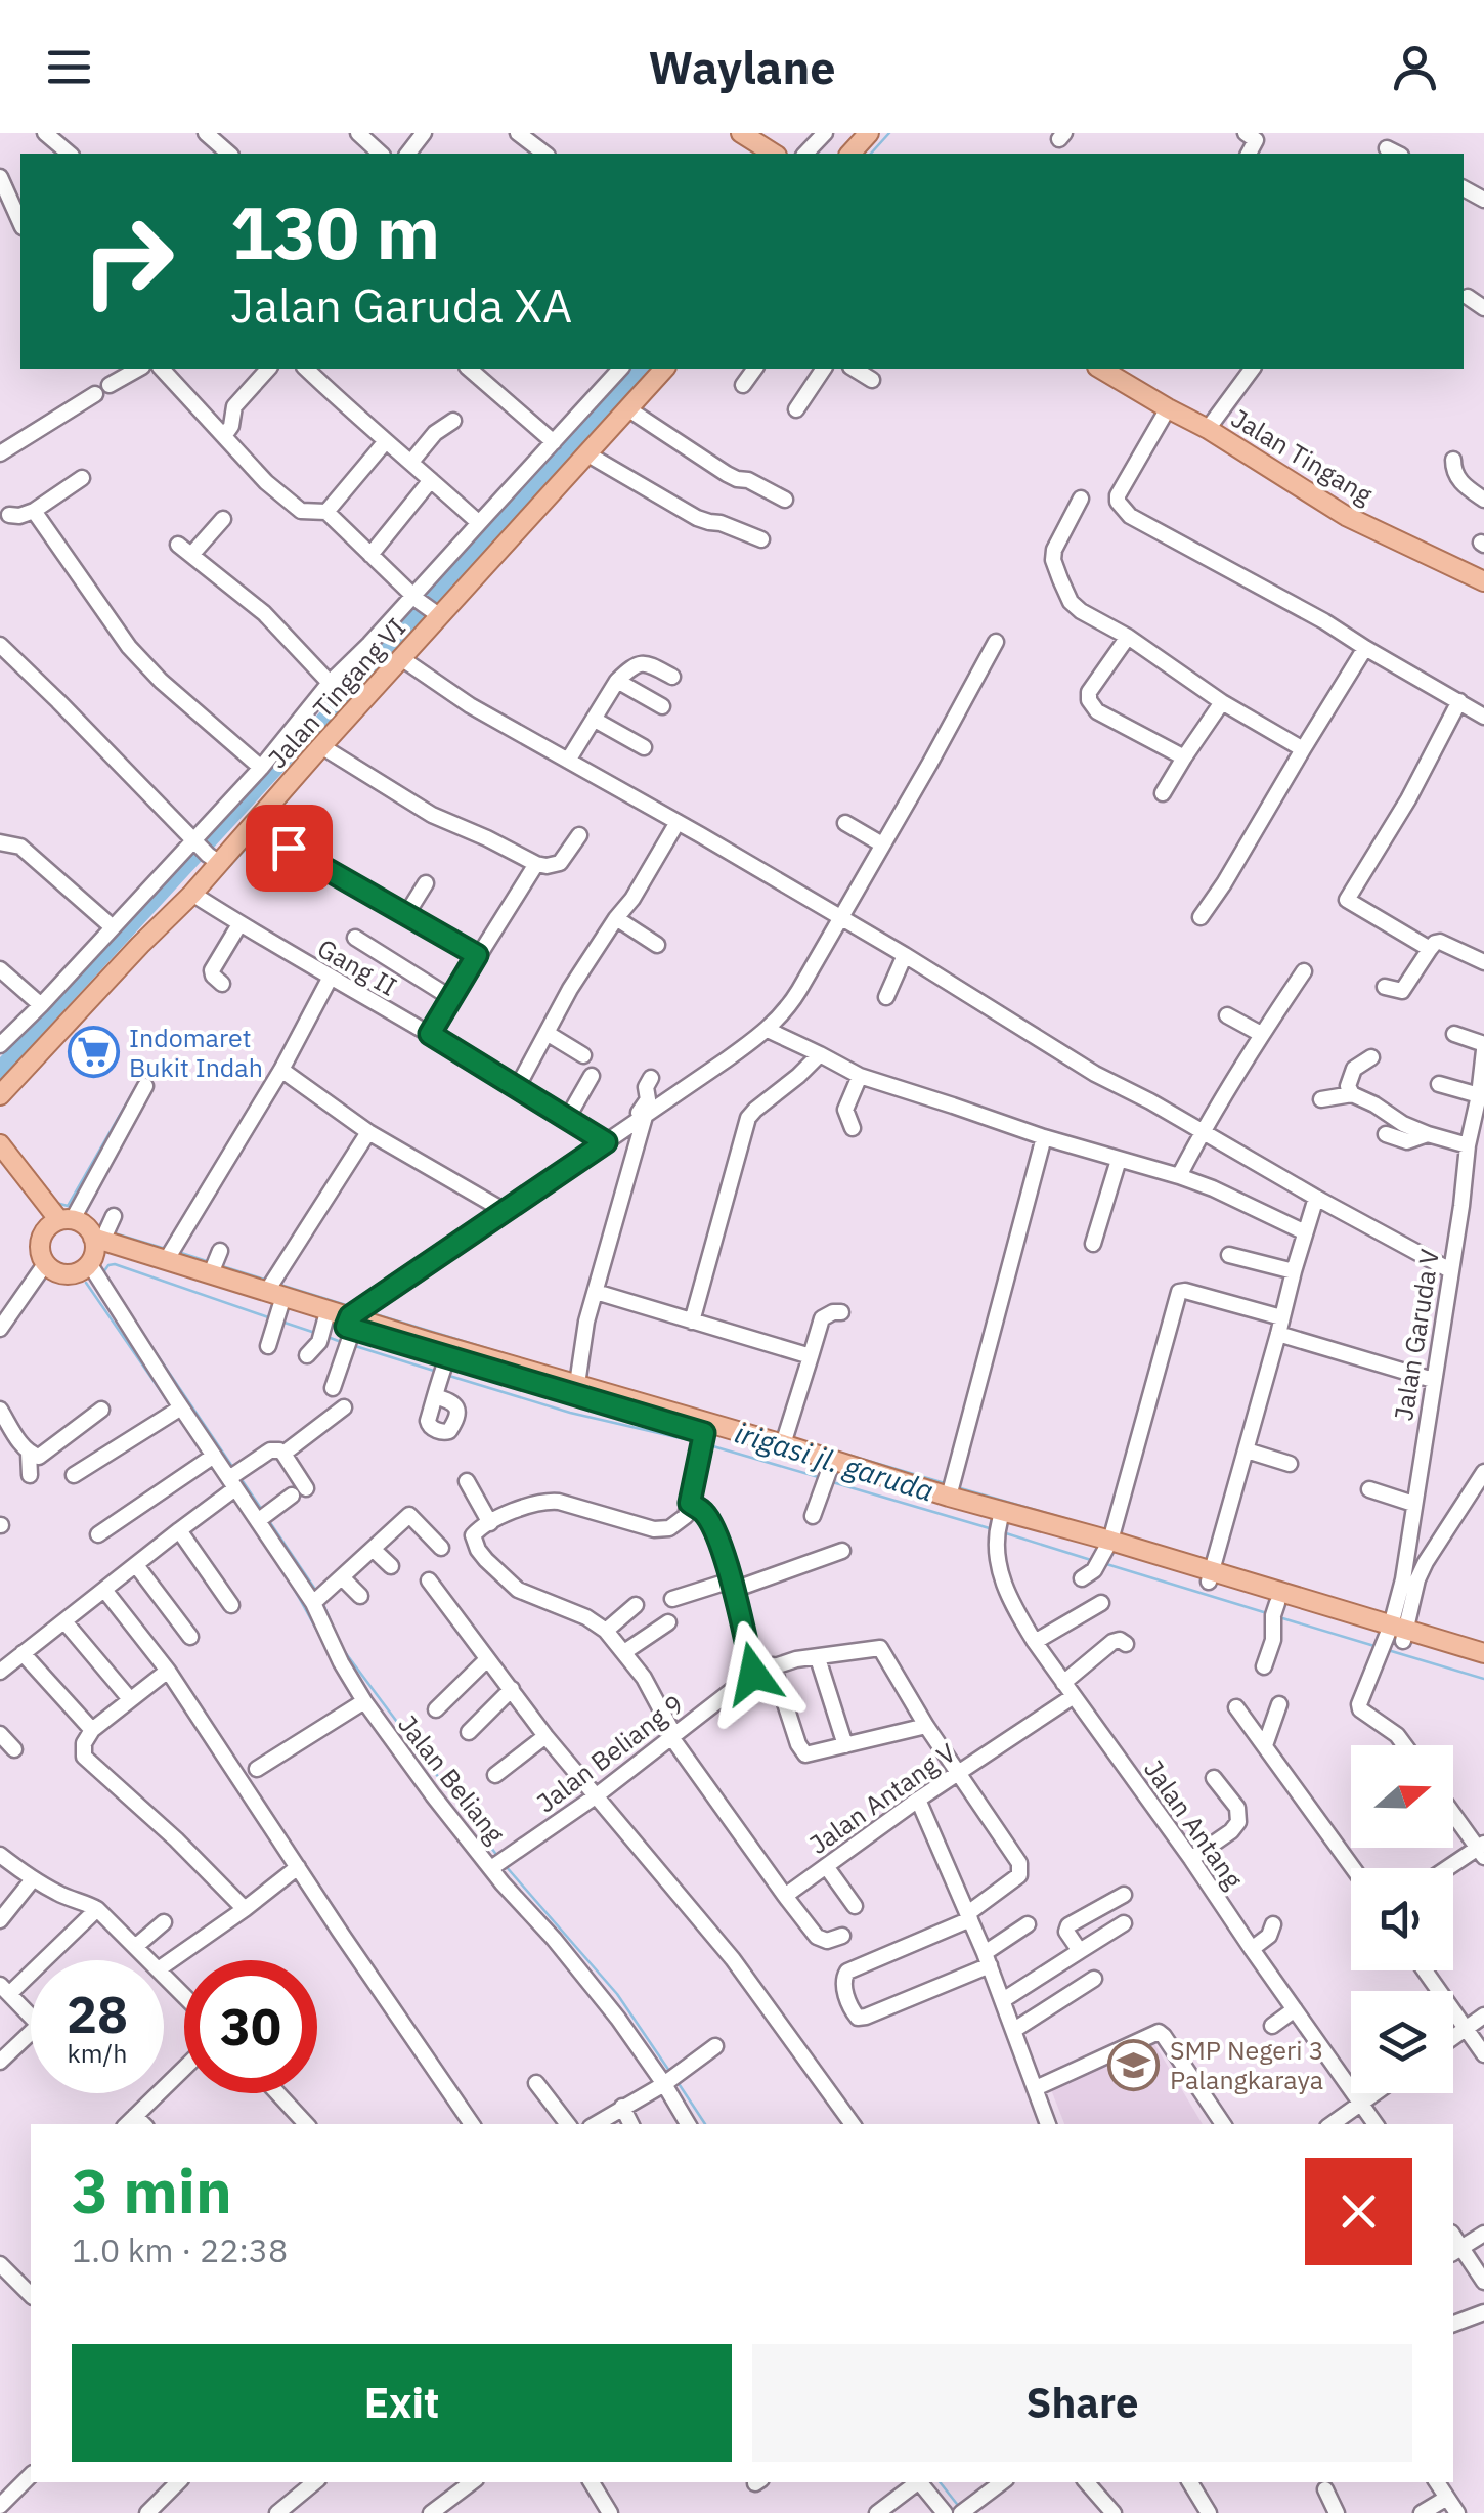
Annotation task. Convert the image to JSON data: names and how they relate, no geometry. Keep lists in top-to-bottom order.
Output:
{
  "streets": {
    "main road": ["Jalan Tingang", "Jalan Tingang VI"],
    "street": [
      "Gang II",
      "Jalan Garuda V",
      "Jalan Beliang 9",
      "Jalan Beliang",
      "Jalan Antang V",
      "Jalan Antang"
    ]
  },
  "crossings": [
    ["Jalan Tingang VI", "Gang II"],
    ["Jalan Beliang 9", "Jalan Beliang"],
    ["Jalan Antang V", "Jalan Antang"]
  ],
  "water": ["irigasi jl. garuda"],
  "places": {
    "supermarket": ["Indomaret Bukit Indah"],
    "school or university": ["SMP Negeri 3 Palangkaraya"]
  },
  "north": "right",
  "page": {
    "header": "Waylane",
    "turn": ["130 m", "Jalan Garuda XA"],
    "speed": "28 km/h",
    "limit": "30",
    "heading": ["3 min", "1.0 km · 22:38"],
    "buttons": ["Exit", "Share"]
  }
}
